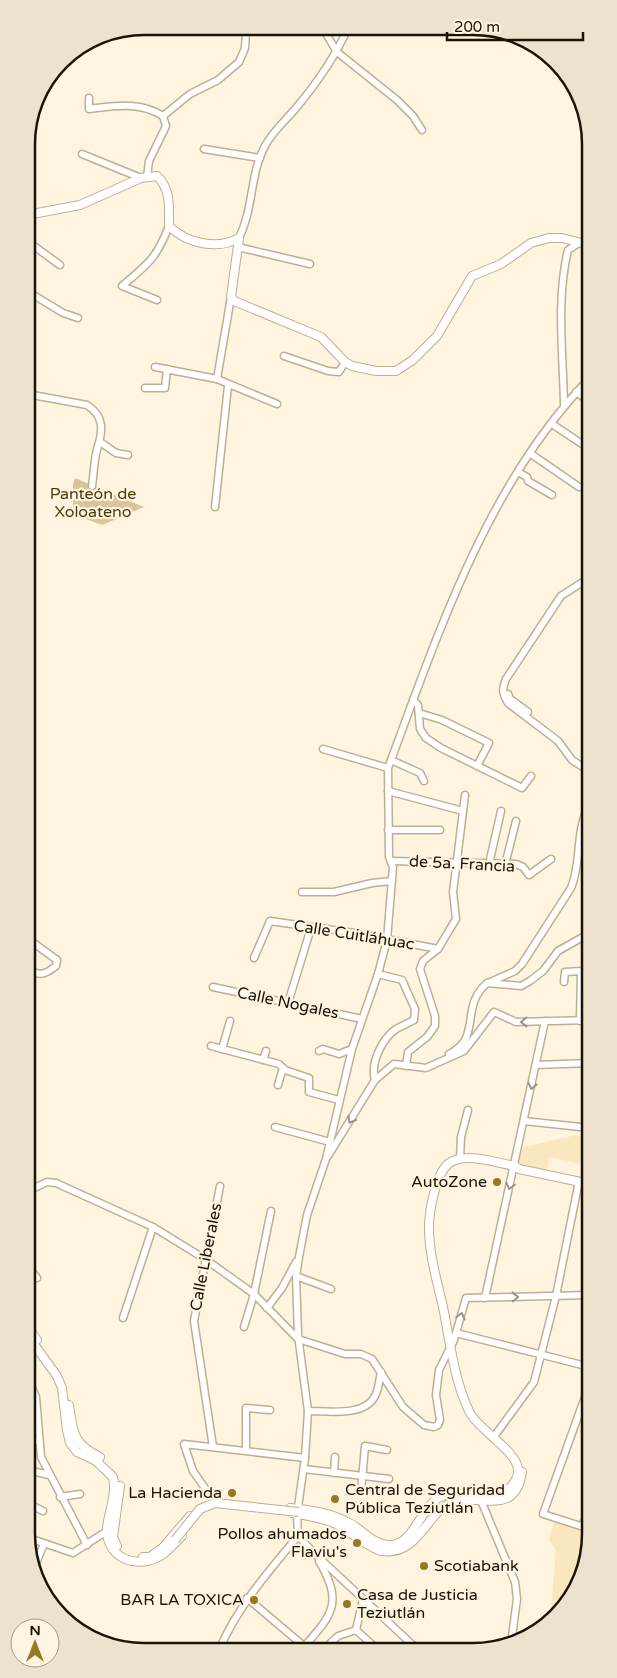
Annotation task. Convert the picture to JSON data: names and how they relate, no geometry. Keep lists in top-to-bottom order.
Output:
{
  "streets": {
    "street": [
      "de 5a. Francia",
      "Calle Cuitláhuac",
      "Calle Nogales",
      "Calle Liberales"
    ]
  },
  "parks": ["Panteón de Xoloateno"],
  "places": [
    "AutoZone",
    "La Hacienda",
    "Central de Seguridad Pública Teziutlán",
    "Pollos ahumados Flaviu's",
    "Scotiabank",
    "BAR LA TOXICA",
    "Casa de Justicia Teziutlán"
  ],
  "scale_bar": "200 m",
  "north": "top"
}
